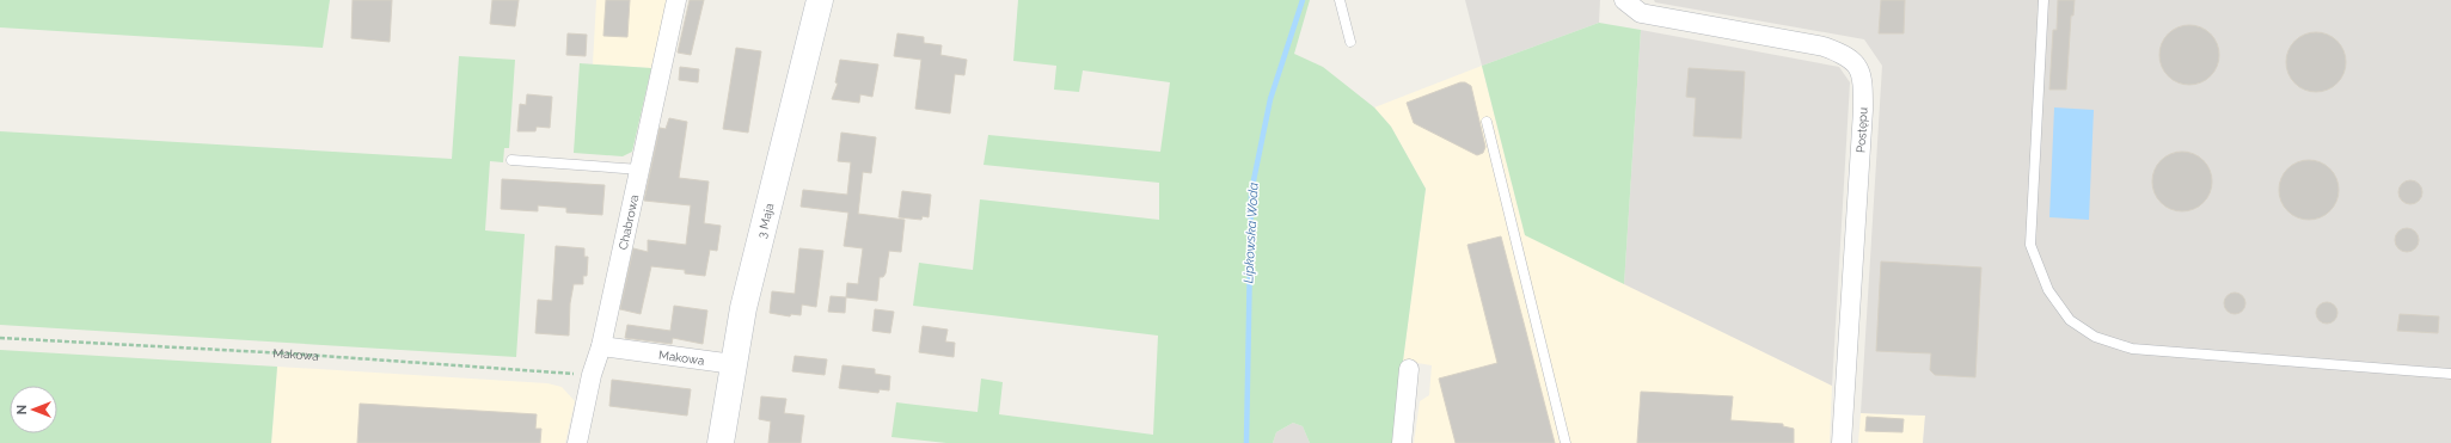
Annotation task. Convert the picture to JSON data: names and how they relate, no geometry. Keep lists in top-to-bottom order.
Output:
{
  "streets": {
    "main road": ["3 Maja"],
    "street": ["Postępu", "Chabrowa", "Makowa"]
  },
  "crossings": [
    ["3 Maja", "Makowa"],
    ["Chabrowa", "Makowa"]
  ],
  "water": ["Lipkowska Woda"],
  "north": "left"
}
